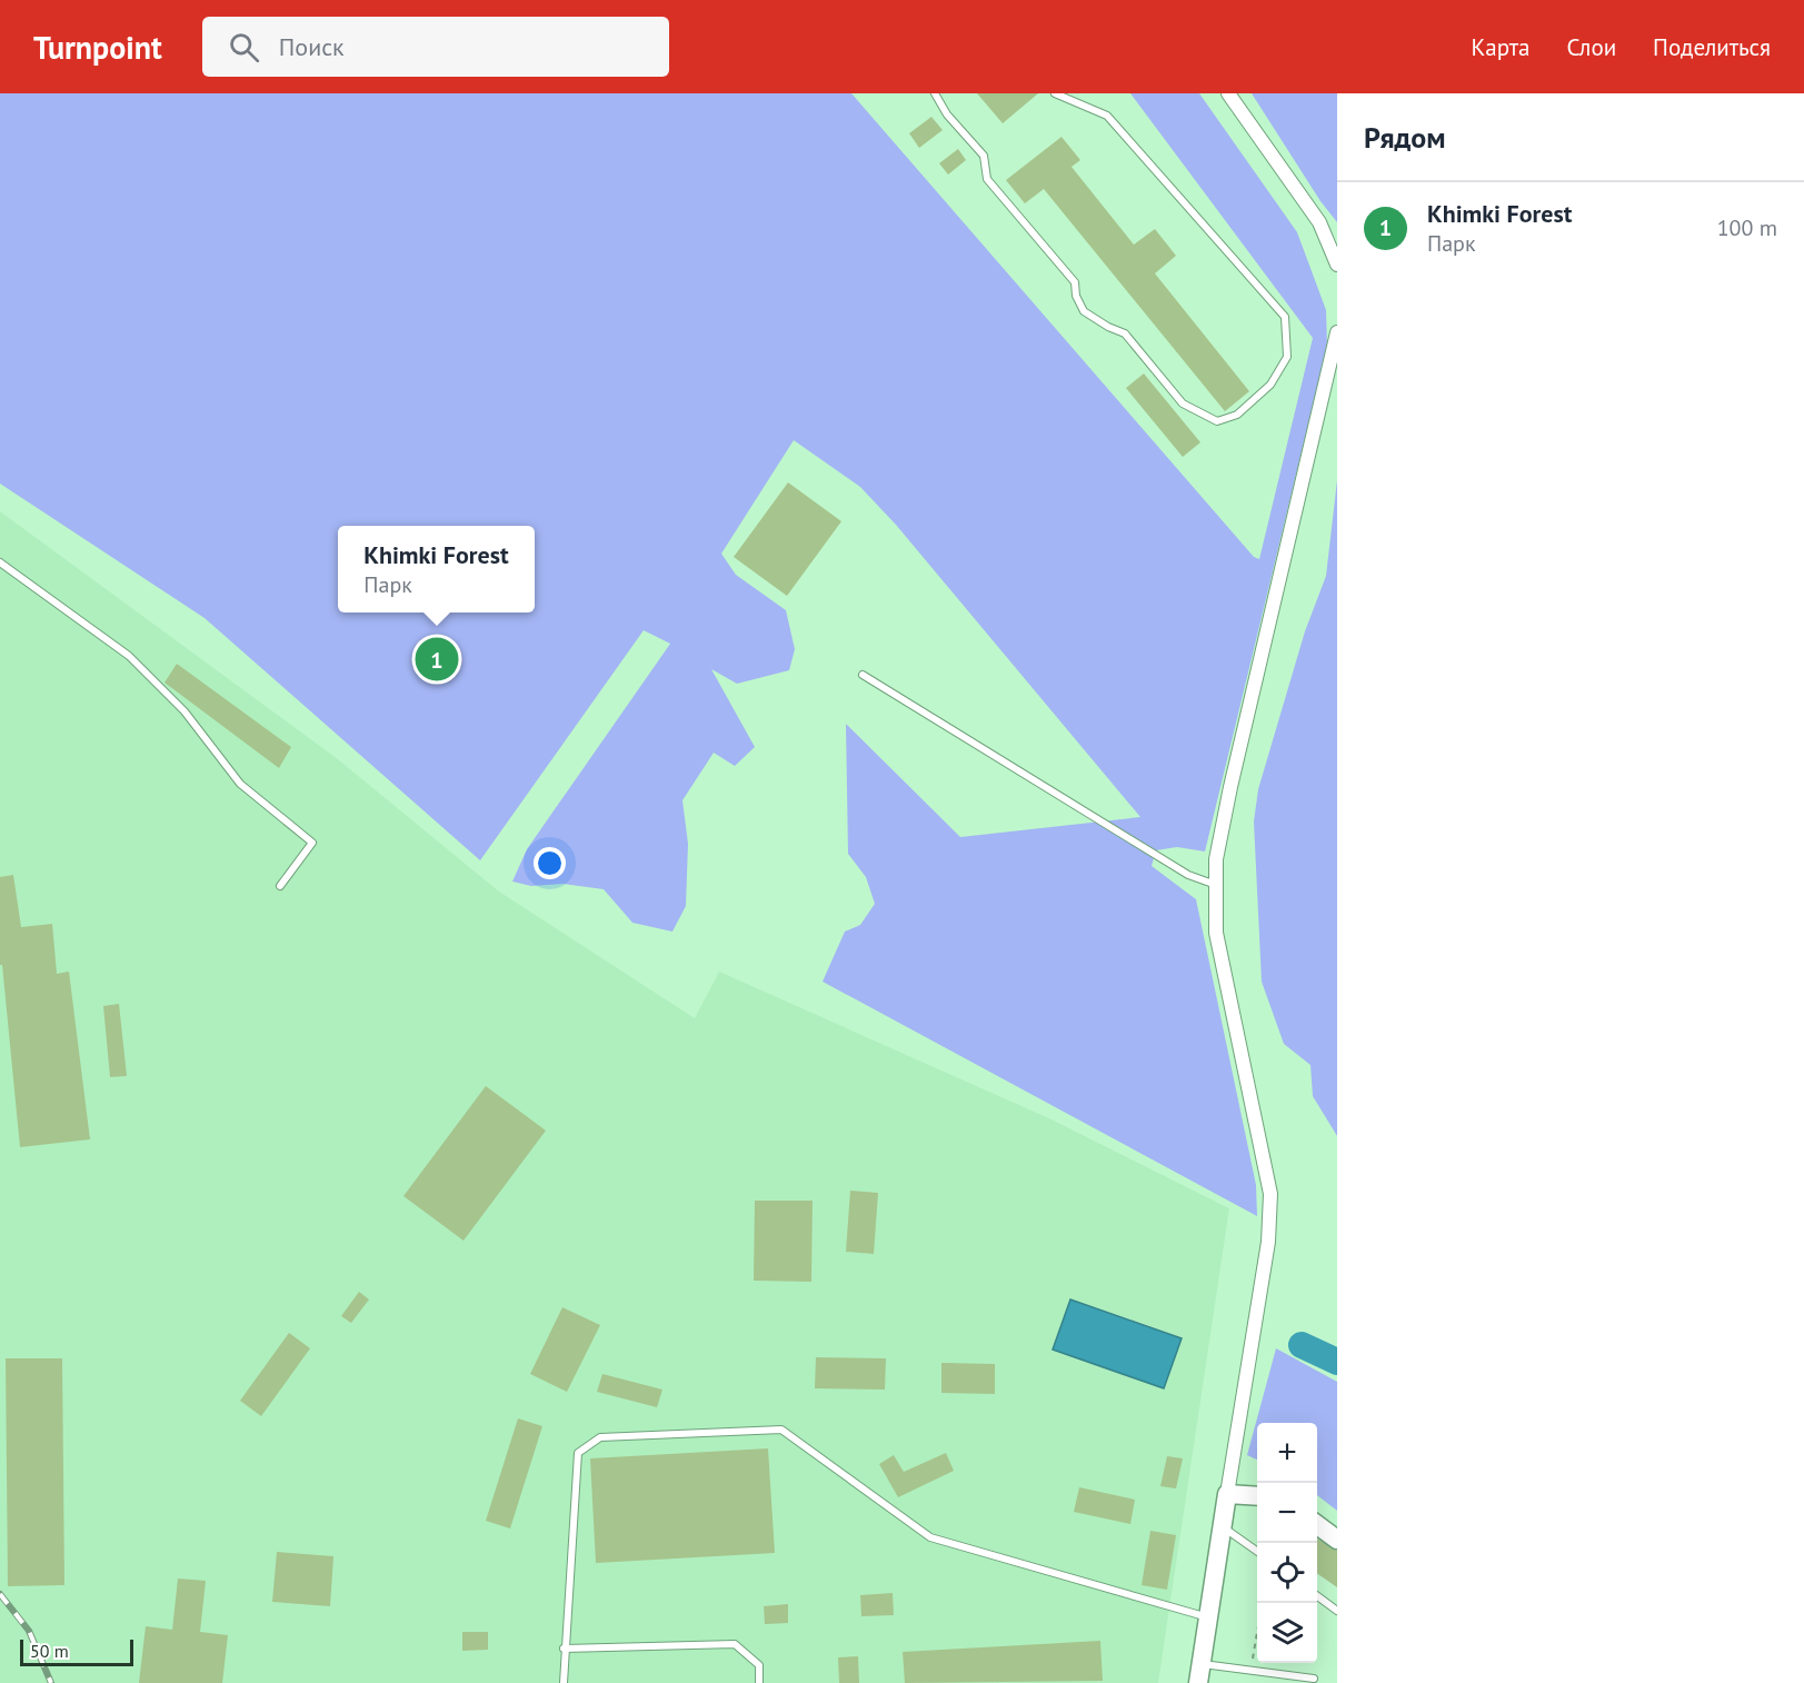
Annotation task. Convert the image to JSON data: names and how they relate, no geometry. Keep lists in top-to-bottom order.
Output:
{
  "scale_bar": "50 m",
  "page": {
    "header": "Turnpoint",
    "search": "Поиск",
    "nav": ["Карта", "Слои", "Поделиться"],
    "heading": "Рядом",
    "list": [
      {
        "mark": "1",
        "name": "Khimki Forest",
        "note": "Парк",
        "value": "100 m"
      }
    ],
    "popup": ["Khimki Forest", "Парк"],
    "pins": "1",
    "map_buttons": ["+", "−"],
    "scale": "50 m"
  }
}
